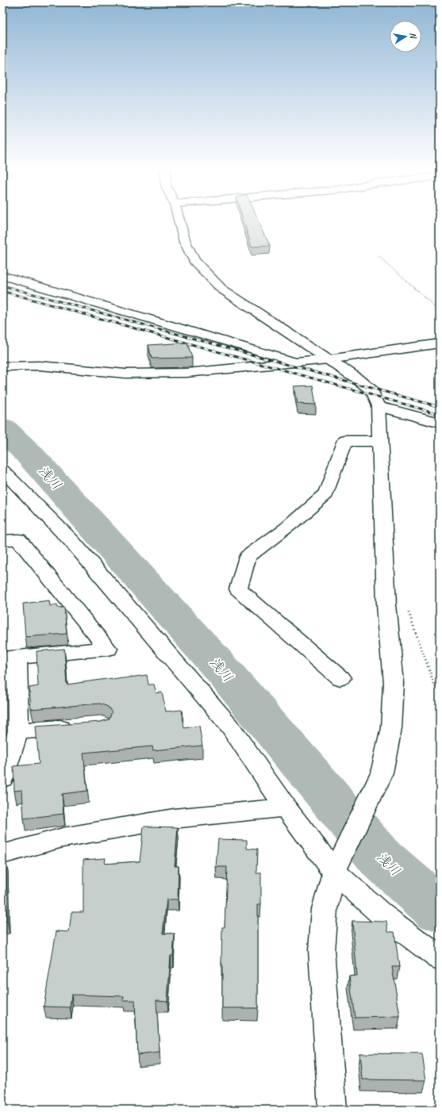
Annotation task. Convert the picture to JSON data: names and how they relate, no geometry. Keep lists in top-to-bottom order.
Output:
{
  "water": ["浅川"],
  "north": "right"
}
